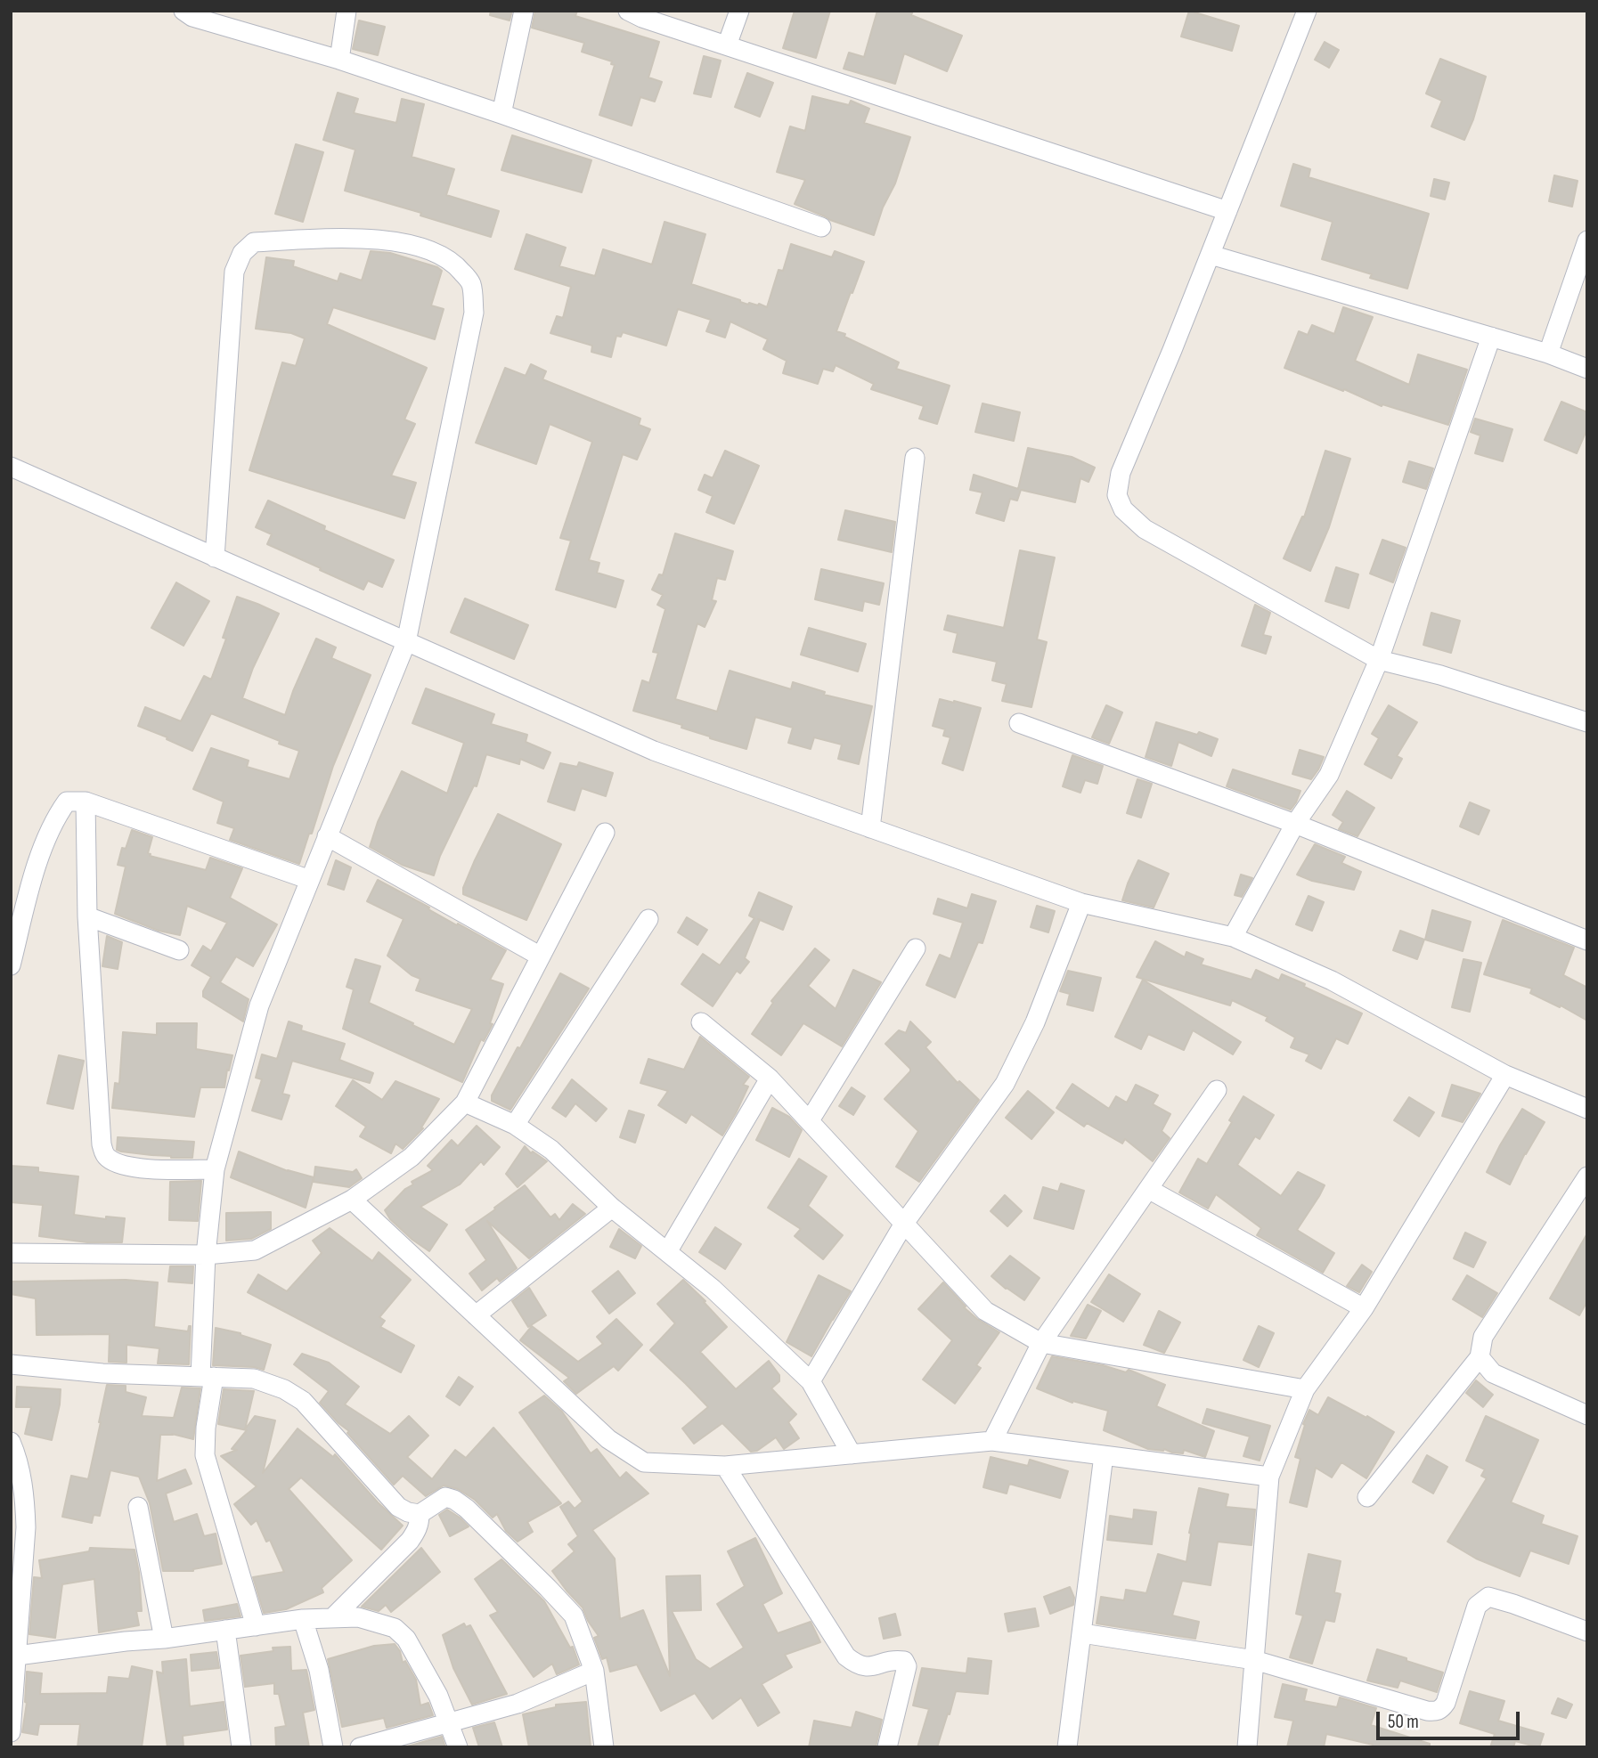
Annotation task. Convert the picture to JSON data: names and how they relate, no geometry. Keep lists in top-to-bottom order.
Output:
{
  "scale_bar": "50 m"
}
